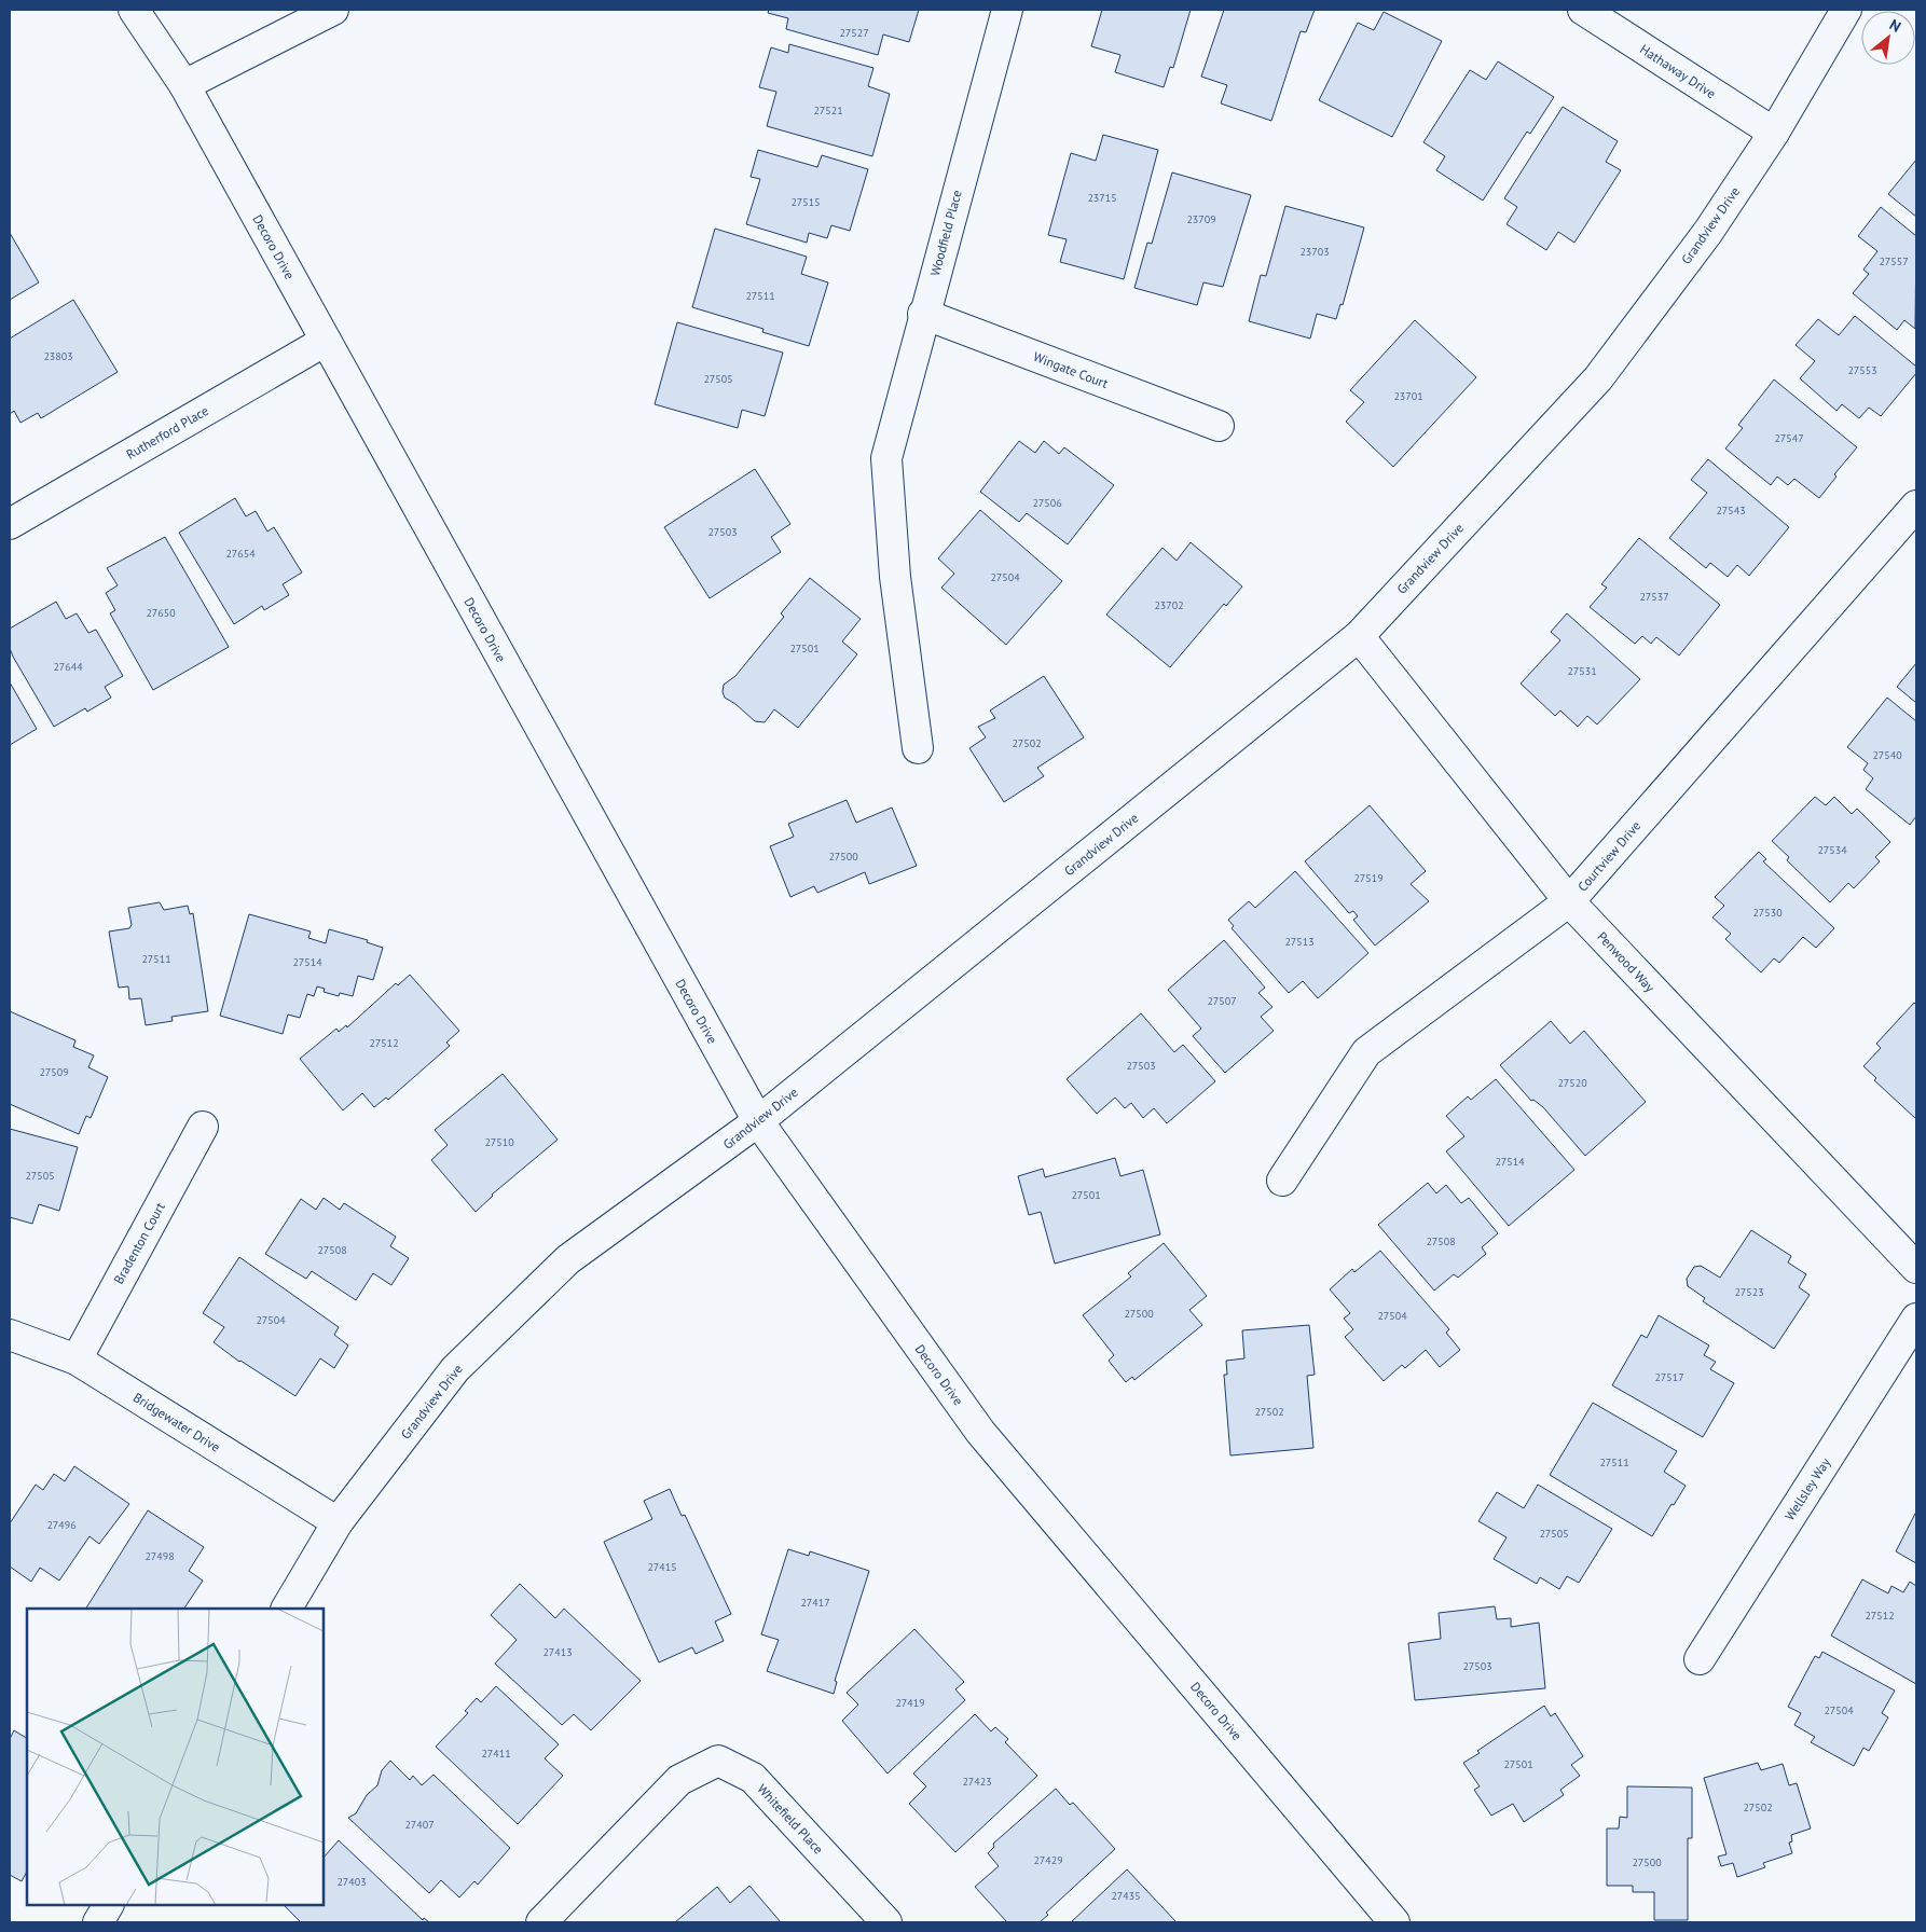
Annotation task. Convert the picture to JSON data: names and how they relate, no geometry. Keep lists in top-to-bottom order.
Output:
{
  "streets": {
    "street": [
      "Hathaway Drive",
      "Grandview Drive",
      "Woodfield Place",
      "Decoro Drive",
      "Wingate Court",
      "Rutherford Place",
      "Courtview Drive",
      "Penwood Way",
      "Bradenton Court",
      "Bridgewater Drive",
      "Wellsley Way",
      "Whitefield Place"
    ]
  },
  "crossings": [
    ["Hathaway Drive", "Grandview Drive"],
    ["Grandview Drive", "Decoro Drive"],
    ["Grandview Drive", "Penwood Way"],
    ["Grandview Drive", "Bridgewater Drive"],
    ["Woodfield Place", "Wingate Court"],
    ["Decoro Drive", "Rutherford Place"],
    ["Courtview Drive", "Penwood Way"],
    ["Bradenton Court", "Bridgewater Drive"]
  ],
  "house_numbers": [
    "27527",
    "27521",
    "23715",
    "27515",
    "23709",
    "23703",
    "27557",
    "27511",
    "23803",
    "27553",
    "27505",
    "23701",
    "27547",
    "27506",
    "27543",
    "27503",
    "27654",
    "27504",
    "27537",
    "23702",
    "27650",
    "27501",
    "27644",
    "27531",
    "27502",
    "27540",
    "27534",
    "27500",
    "27519",
    "27530",
    "27513",
    "27511",
    "27514",
    "27507",
    "27512",
    "27503",
    "27509",
    "27520",
    "27510",
    "27514",
    "27505",
    "27501",
    "27508",
    "27508",
    "27523",
    "27500",
    "27504",
    "27504",
    "27517",
    "27502",
    "27511",
    "27496",
    "27505",
    "27498",
    "27415",
    "27417",
    "27512",
    "27413",
    "27503",
    "27419",
    "27504",
    "27411",
    "27501",
    "27423",
    "27502",
    "27407",
    "27429",
    "27500",
    "27403",
    "27435"
  ],
  "north": "top right"
}
